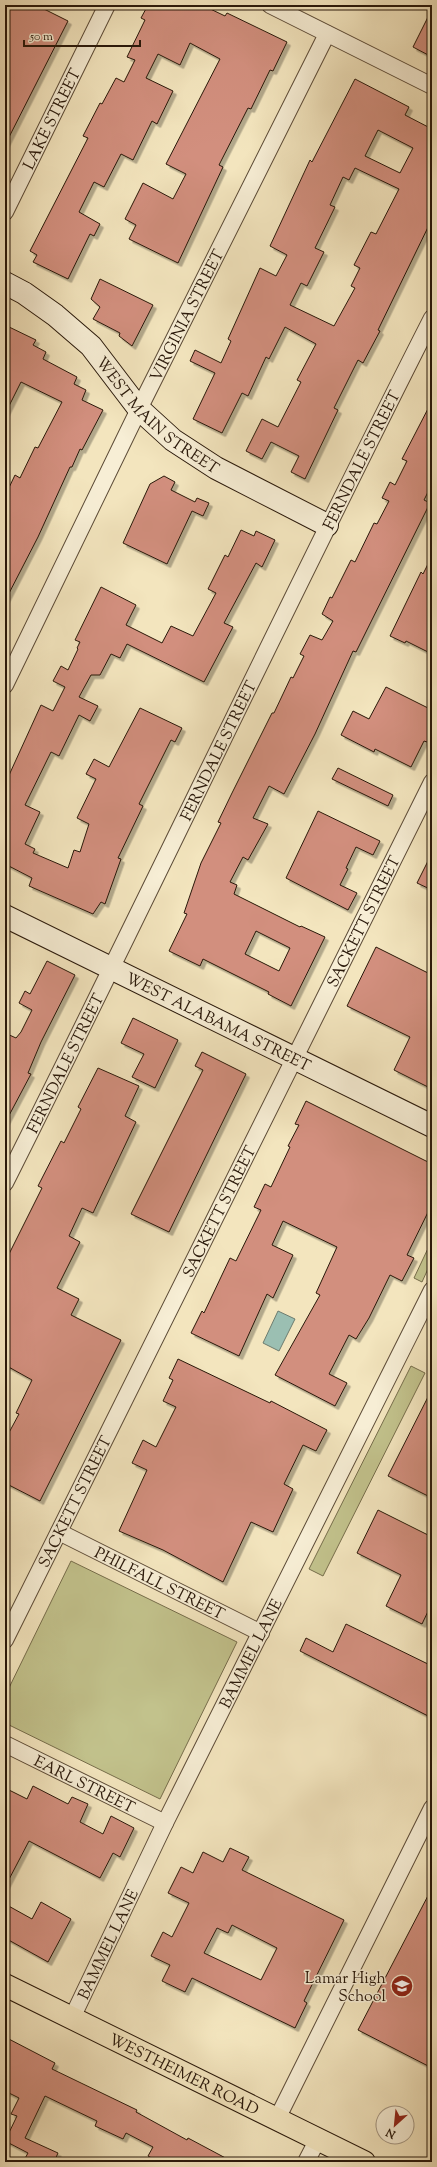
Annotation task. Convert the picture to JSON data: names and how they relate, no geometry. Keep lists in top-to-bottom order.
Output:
{
  "streets": {
    "main road": ["WESTHEIMER ROAD"],
    "street": [
      "LAKE STREET",
      "VIRGINIA STREET",
      "WEST MAIN STREET",
      "FERNDALE STREET",
      "SACKETT STREET",
      "WEST ALABAMA STREET",
      "PHILFALL STREET",
      "BAMMEL LANE",
      "EARL STREET"
    ]
  },
  "crossings": [
    ["VIRGINIA STREET", "WEST MAIN STREET"],
    ["WEST MAIN STREET", "FERNDALE STREET"],
    ["FERNDALE STREET", "WEST ALABAMA STREET"],
    ["SACKETT STREET", "WEST ALABAMA STREET"],
    ["SACKETT STREET", "PHILFALL STREET"],
    ["PHILFALL STREET", "BAMMEL LANE"],
    ["BAMMEL LANE", "EARL STREET"],
    ["BAMMEL LANE", "WESTHEIMER ROAD"]
  ],
  "places": {
    "school or university": ["Lamar High School"]
  },
  "scale_bar": "50 m",
  "north": "bottom left"
}
